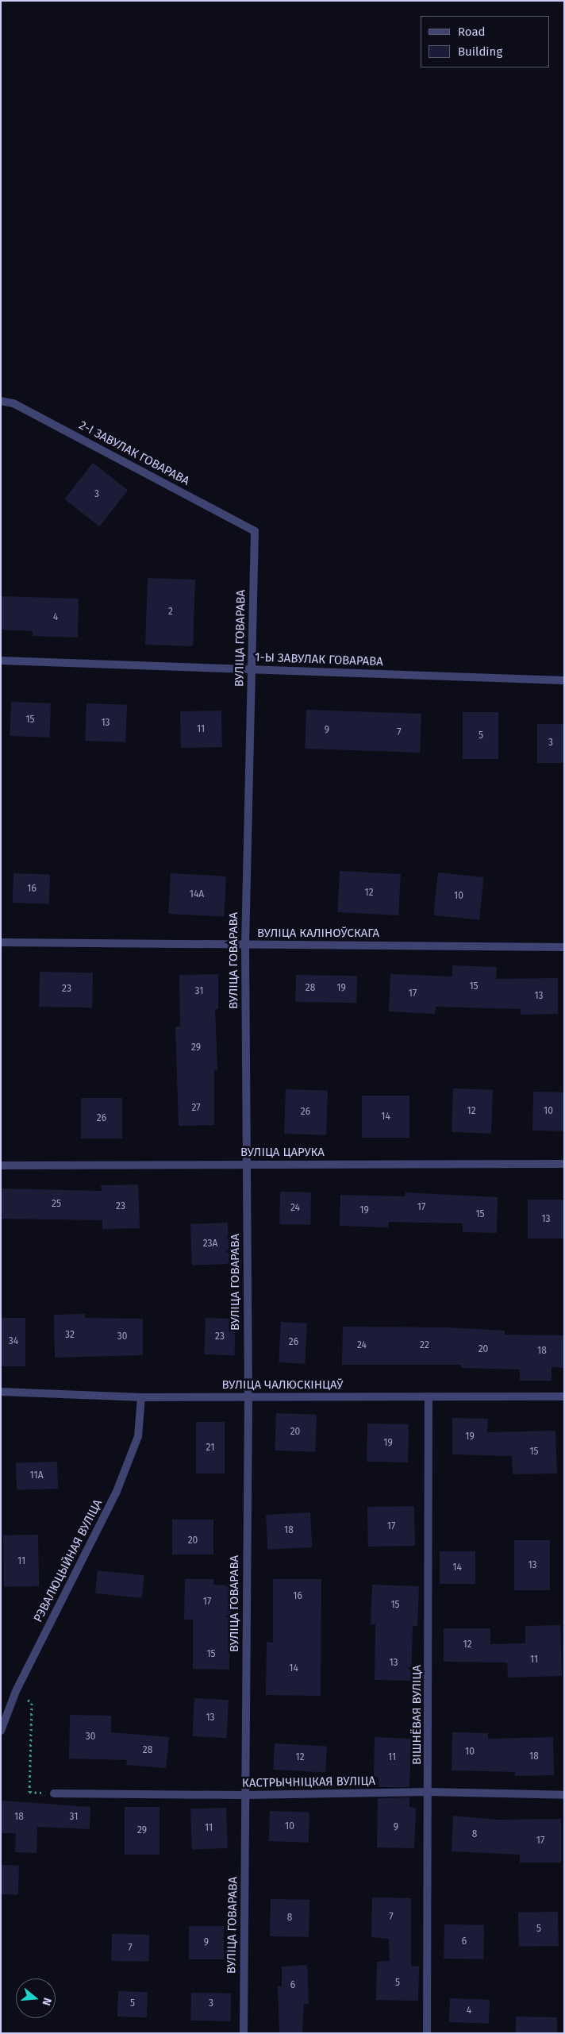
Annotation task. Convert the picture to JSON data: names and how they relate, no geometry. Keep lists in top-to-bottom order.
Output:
{
  "streets": {
    "street": [
      "2-І ЗАВУЛАК ГОВАРАВА",
      "ВУЛІЦА ГОВАРАВА",
      "1-Ы ЗАВУЛАК ГОВАРАВА",
      "ВУЛІЦА КАЛІНОЎСКАГА",
      "ВУЛІЦА ЦАРУКА",
      "ВУЛІЦА ЧАЛЮСКІНЦАЎ",
      "РЭВАЛЮЦЫЙНАЯ ВУЛІЦА",
      "ВІШНЁВАЯ ВУЛІЦА",
      "КАСТРЫЧНІЦКАЯ ВУЛІЦА"
    ]
  },
  "crossings": [
    ["2-І ЗАВУЛАК ГОВАРАВА", "ВУЛІЦА ГОВАРАВА"],
    ["ВУЛІЦА ГОВАРАВА", "1-Ы ЗАВУЛАК ГОВАРАВА"],
    ["ВУЛІЦА ГОВАРАВА", "ВУЛІЦА КАЛІНОЎСКАГА"],
    ["ВУЛІЦА ГОВАРАВА", "ВУЛІЦА ЦАРУКА"],
    ["ВУЛІЦА ГОВАРАВА", "ВУЛІЦА ЧАЛЮСКІНЦАЎ"],
    ["ВУЛІЦА ГОВАРАВА", "КАСТРЫЧНІЦКАЯ ВУЛІЦА"],
    ["ВУЛІЦА ЧАЛЮСКІНЦАЎ", "РЭВАЛЮЦЫЙНАЯ ВУЛІЦА"],
    ["ВУЛІЦА ЧАЛЮСКІНЦАЎ", "ВІШНЁВАЯ ВУЛІЦА"],
    ["ВІШНЁВАЯ ВУЛІЦА", "КАСТРЫЧНІЦКАЯ ВУЛІЦА"]
  ],
  "house_numbers": [
    "3",
    "2",
    "4",
    "15",
    "13",
    "11",
    "9",
    "7",
    "5",
    "3",
    "16",
    "12",
    "14А",
    "10",
    "15",
    "28",
    "19",
    "23",
    "31",
    "17",
    "13",
    "29",
    "27",
    "12",
    "10",
    "26",
    "14",
    "26",
    "25",
    "23",
    "17",
    "24",
    "19",
    "15",
    "13",
    "23А",
    "32",
    "30",
    "23",
    "34",
    "26",
    "24",
    "22",
    "20",
    "18",
    "20",
    "19",
    "19",
    "21",
    "15",
    "11А",
    "17",
    "18",
    "20",
    "11",
    "13",
    "14",
    "16",
    "17",
    "15",
    "12",
    "15",
    "11",
    "13",
    "14",
    "13",
    "30",
    "28",
    "10",
    "18",
    "12",
    "11",
    "18",
    "31",
    "10",
    "9",
    "11",
    "29",
    "8",
    "17",
    "7",
    "8",
    "5",
    "6",
    "9",
    "7",
    "5",
    "6",
    "5",
    "3",
    "4"
  ],
  "legend": ["Road", "Building"],
  "north": "right"
}
